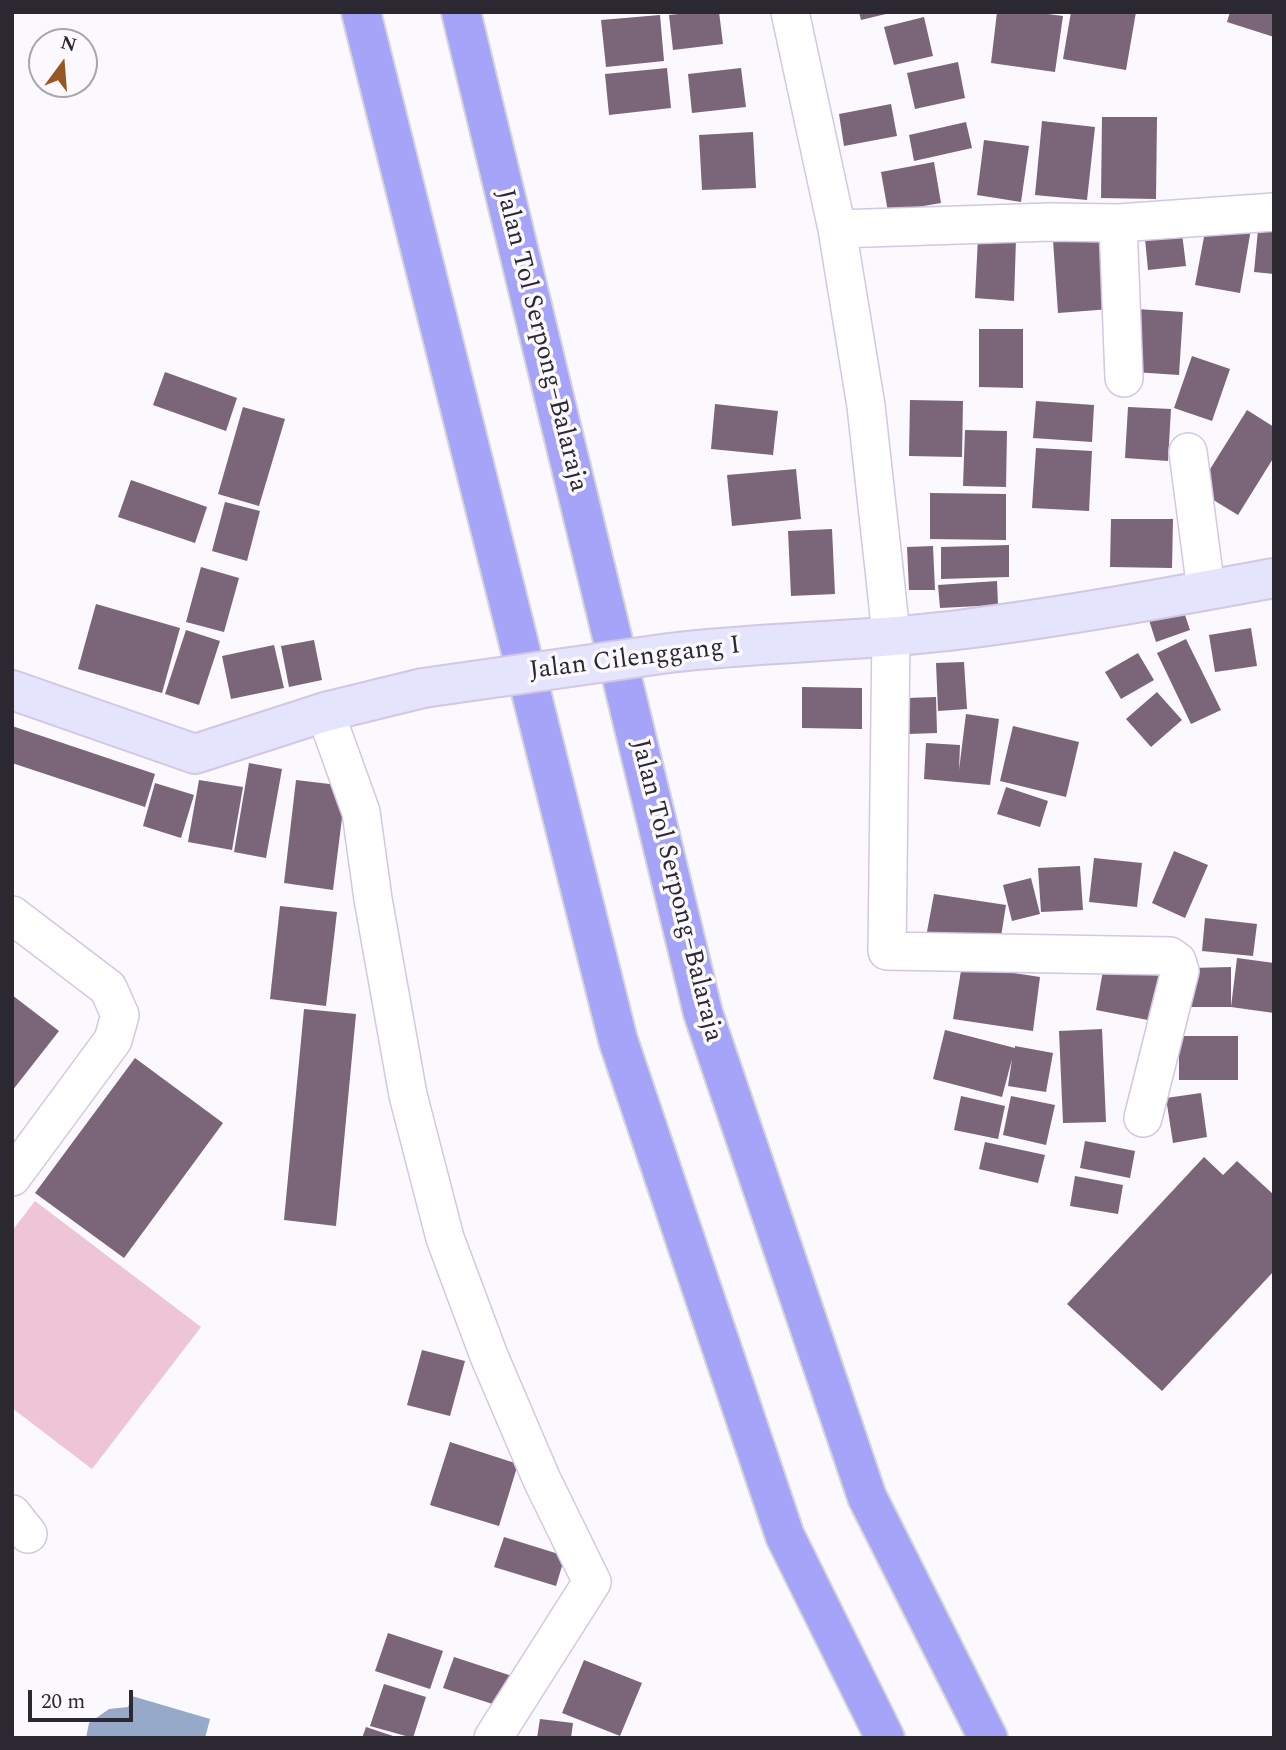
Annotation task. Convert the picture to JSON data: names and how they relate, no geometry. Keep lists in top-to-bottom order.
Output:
{
  "streets": {
    "highway": ["Jalan Tol Serpong–Balaraja"],
    "street": ["Jalan Cilenggang I"]
  },
  "scale_bar": "20 m",
  "north": "top"
}
